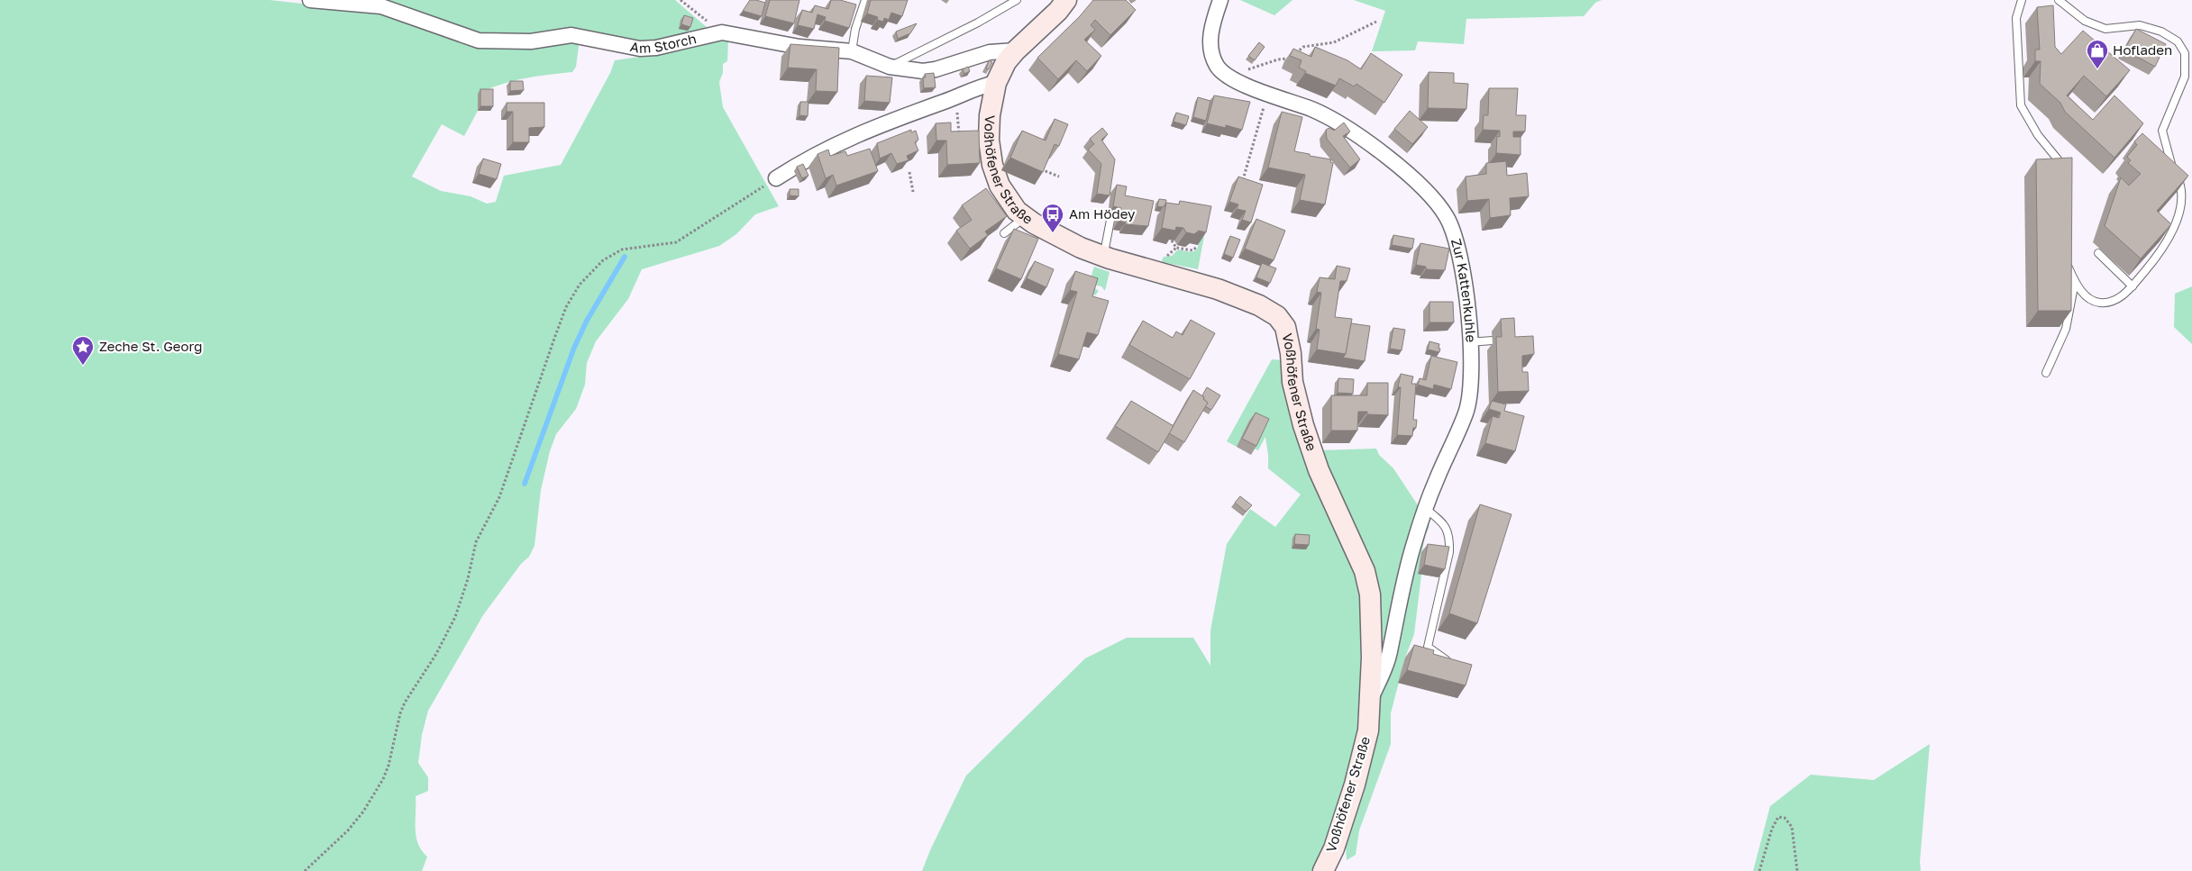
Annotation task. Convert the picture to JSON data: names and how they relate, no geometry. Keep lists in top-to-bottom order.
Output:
{
  "streets": {
    "street": ["Am Storch", "Voßhöfener Straße", "Zur Kattenkuhle"]
  },
  "crossings": [
    ["Am Storch", "Voßhöfener Straße"],
    ["Voßhöfener Straße", "Zur Kattenkuhle"]
  ],
  "places": {
    "shop": ["Hofladen"],
    "bus stop": ["Am Hödey"],
    "place": ["Zeche St. Georg"]
  }
}
